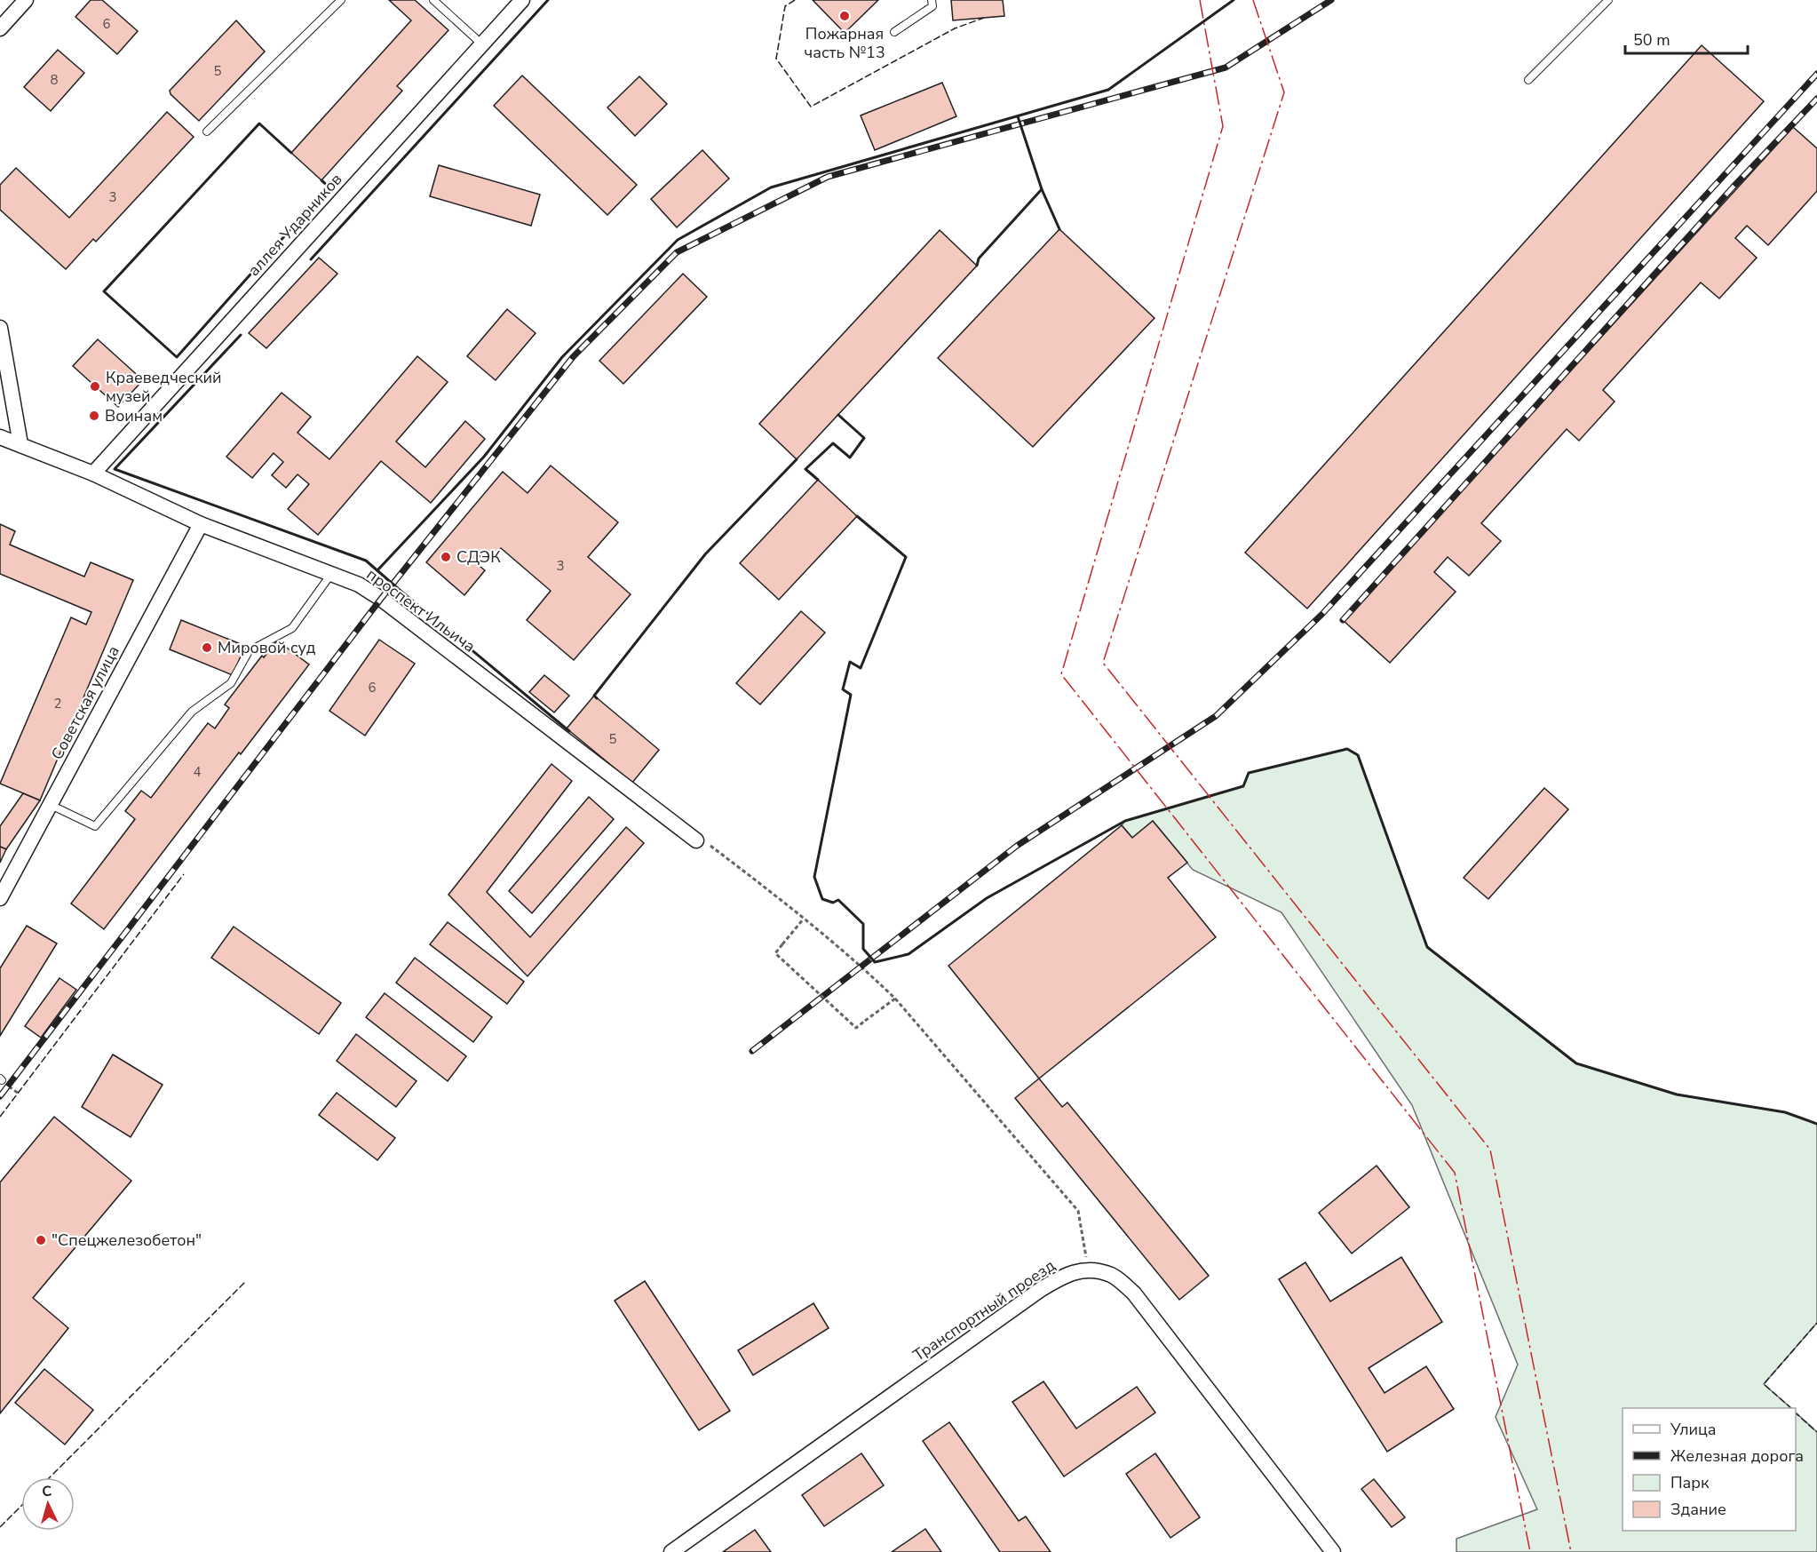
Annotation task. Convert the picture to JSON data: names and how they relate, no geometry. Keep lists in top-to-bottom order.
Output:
{
  "streets": {
    "street": [
      "аллея Ударников",
      "проспект Ильича",
      "Советская улица",
      "Транспортный проезд"
    ]
  },
  "crossings": [
    ["аллея Ударников", "проспект Ильича"],
    ["проспект Ильича", "Советская улица"]
  ],
  "places": [
    "Пожарная часть №13",
    "Краеведческий музей",
    "Воинам",
    "СДЭК",
    "Мировой суд",
    "\"Спецжелезобетон\""
  ],
  "house_numbers": [
    "6",
    "5",
    "8",
    "3",
    "3",
    "6",
    "2",
    "5",
    "4"
  ],
  "legend": [
    "Улица",
    "Железная дорога",
    "Парк",
    "Здание"
  ],
  "scale_bar": "50 m",
  "north": "top"
}
